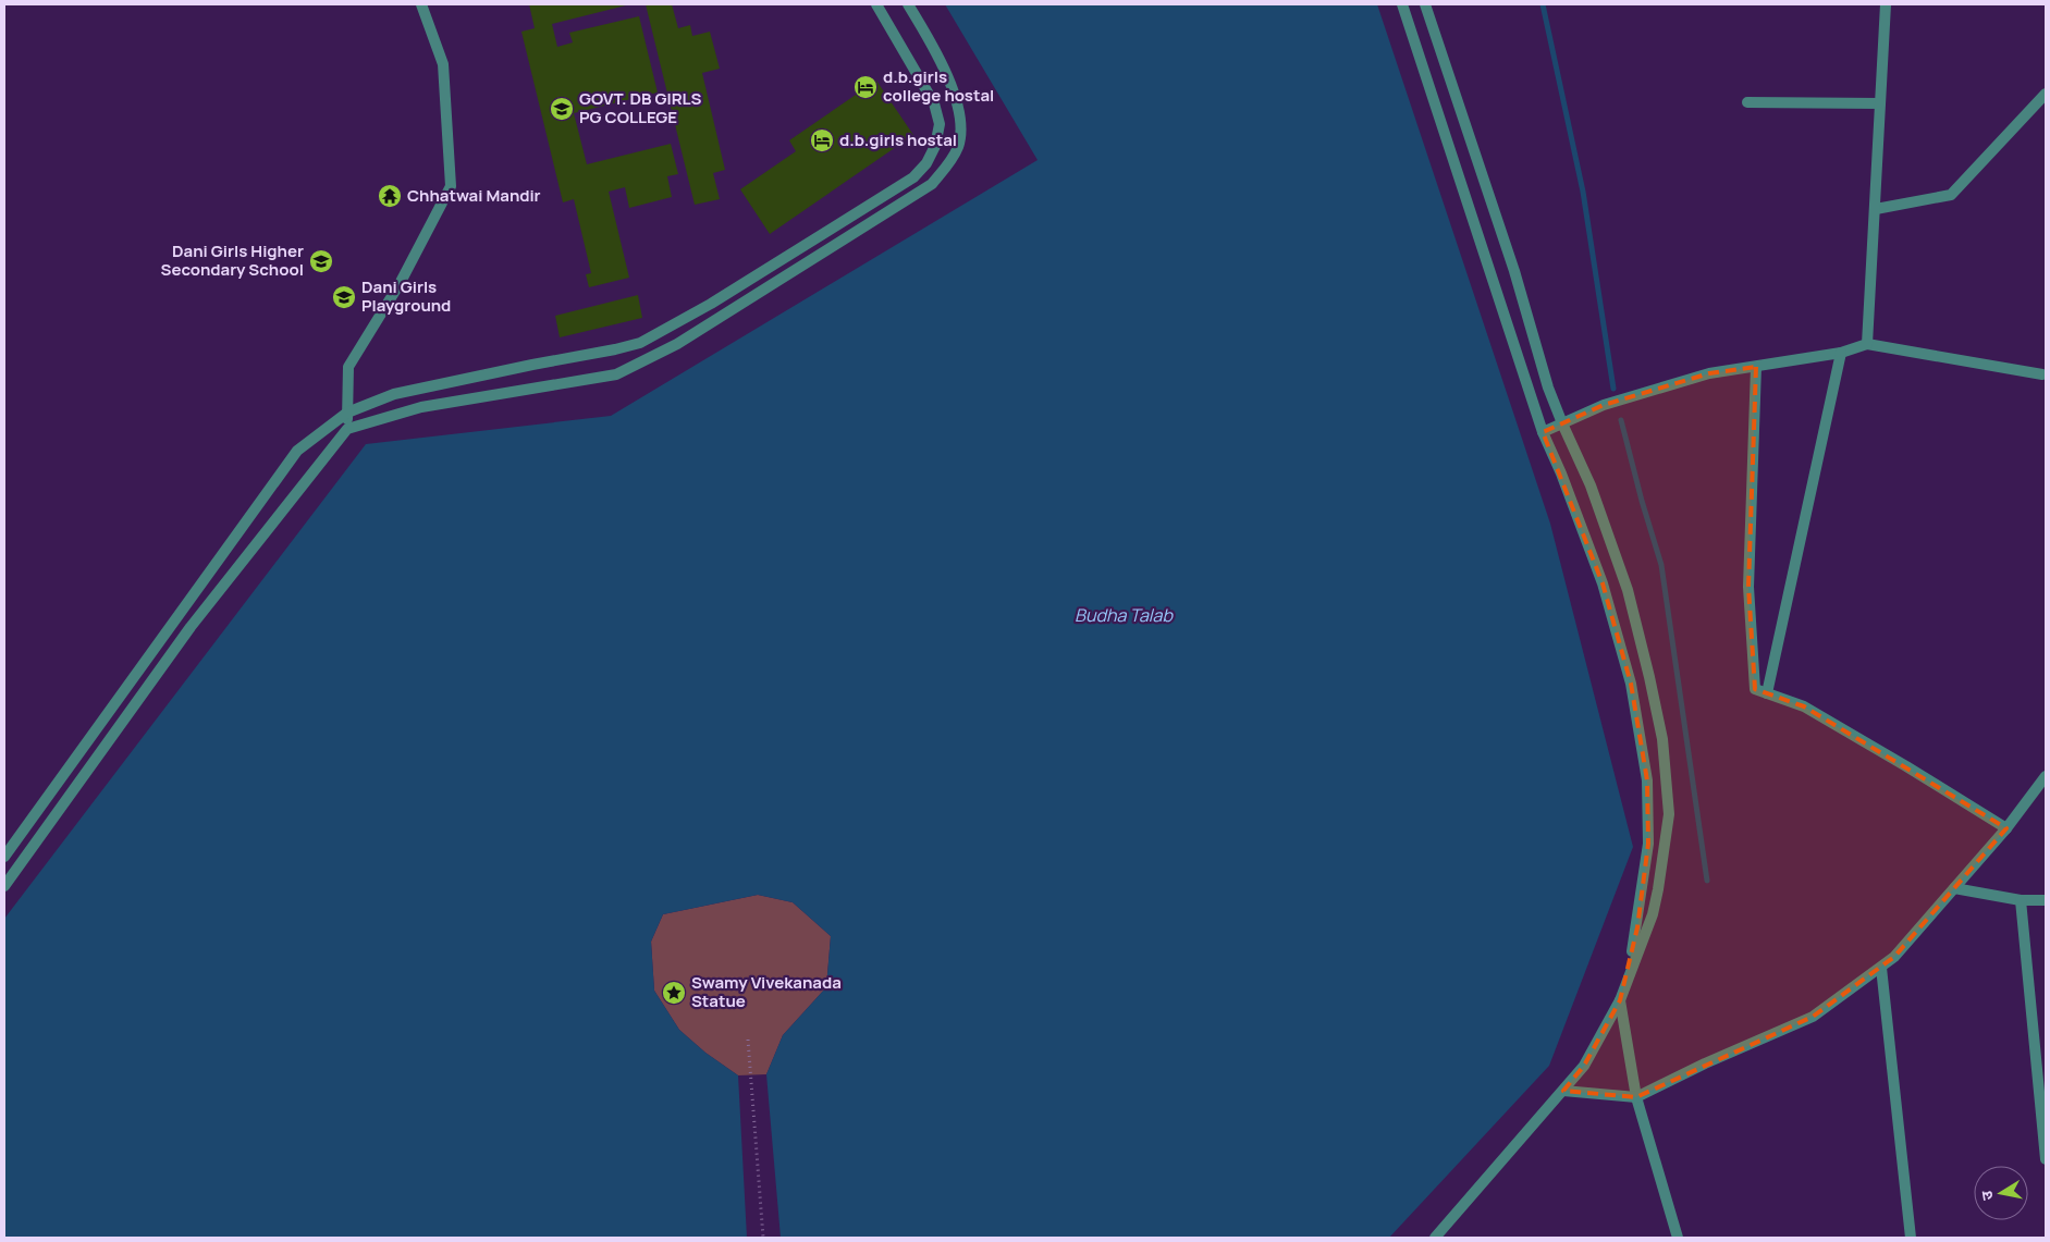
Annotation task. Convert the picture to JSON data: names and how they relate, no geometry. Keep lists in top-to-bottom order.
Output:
{
  "water": ["Budha Talab"],
  "places": {
    "hotel": ["d.b.girls college hostal", "d.b.girls hostal"],
    "school or university": ["GOVT. DB GIRLS PG COLLEGE", "Dani Girls Higher Secondary School", "Dani Girls Playground"],
    "temple": ["Chhatwai Mandir"],
    "place": ["Swamy Vivekanada Statue"]
  },
  "north": "left"
}
